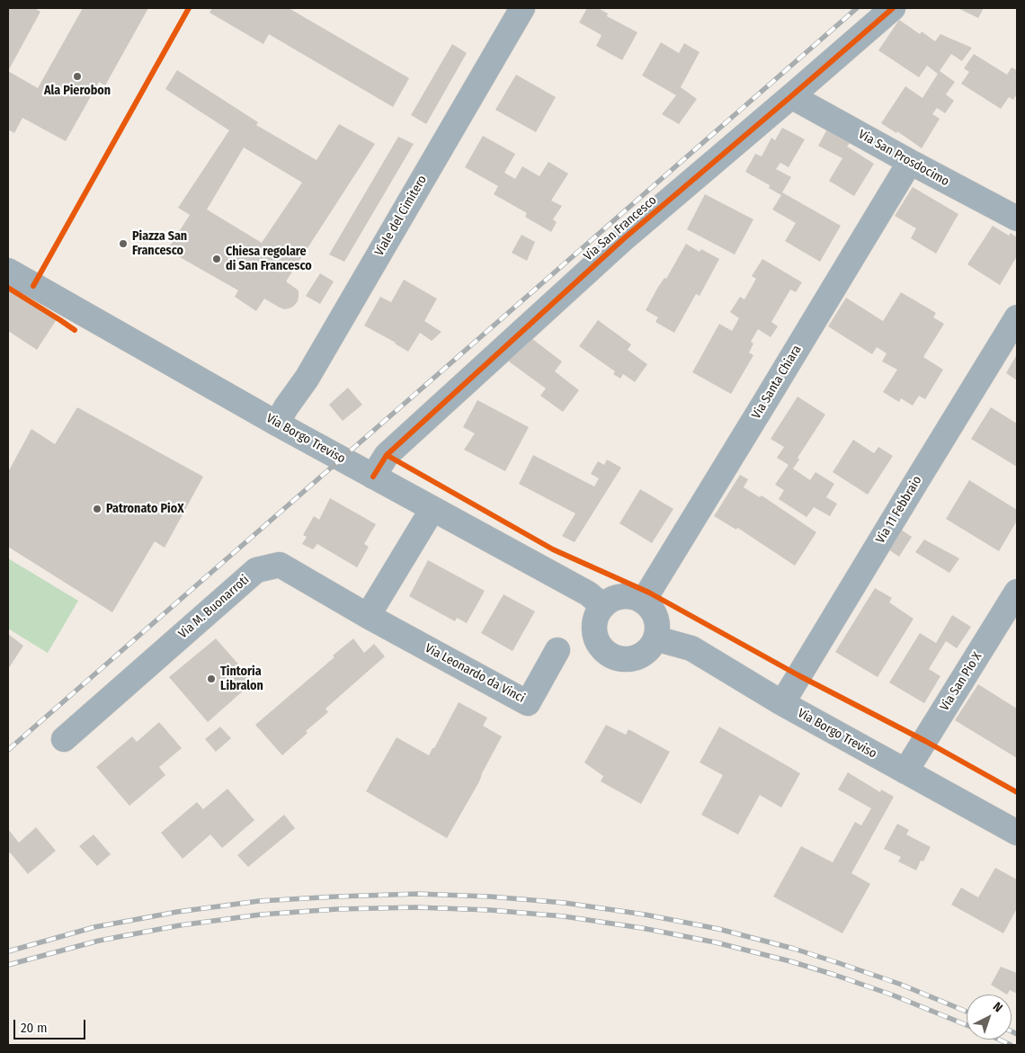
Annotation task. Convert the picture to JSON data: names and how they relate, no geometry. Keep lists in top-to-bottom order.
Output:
{
  "streets": {
    "street": [
      "Via San Prosdocimo",
      "Viale del Cimitero",
      "Via San Francesco",
      "Via Santa Chiara",
      "Via Borgo Treviso",
      "Via 11 Febbraio",
      "Via M. Buonarroti",
      "Via Leonardo da Vinci",
      "Via San Pio X"
    ]
  },
  "crossings": [
    ["Via San Prosdocimo", "Via San Francesco"],
    ["Via San Prosdocimo", "Via Santa Chiara"],
    ["Viale del Cimitero", "Via Borgo Treviso"],
    ["Via San Francesco", "Via Borgo Treviso"],
    ["Via Santa Chiara", "Via Borgo Treviso"],
    ["Via Borgo Treviso", "Via 11 Febbraio"],
    ["Via Borgo Treviso", "Via San Pio X"],
    ["Via M. Buonarroti", "Via Leonardo da Vinci"]
  ],
  "places": [
    "Ala Pierobon",
    "Piazza San Francesco",
    "Chiesa regolare di San Francesco",
    "Patronato PioX",
    "Tintoria Libralon"
  ],
  "scale_bar": "20 m",
  "north": "top right"
}
